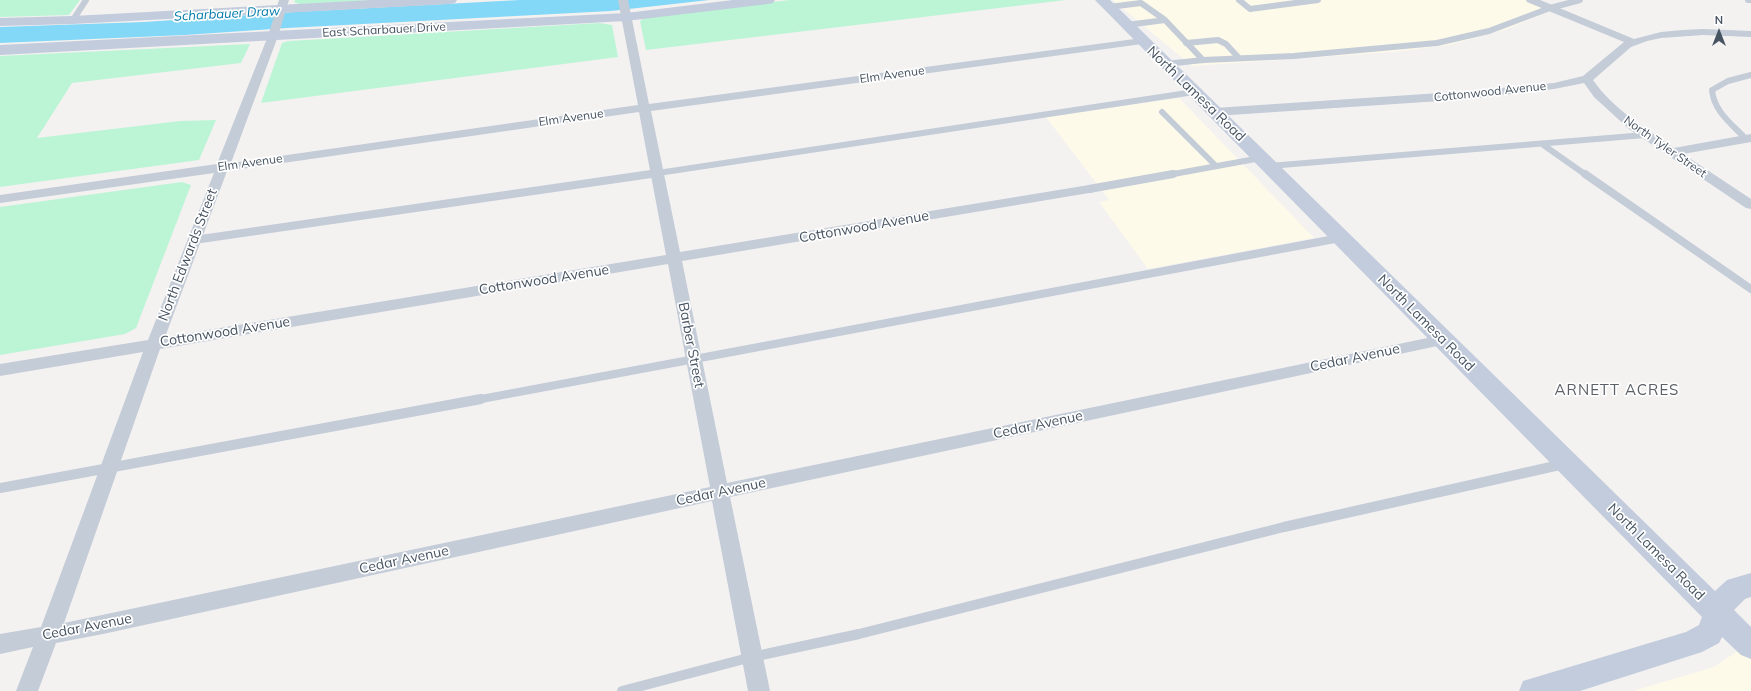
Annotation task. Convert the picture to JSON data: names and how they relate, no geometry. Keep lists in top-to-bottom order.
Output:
{
  "streets": {
    "main road": ["East Scharbauer Drive", "North Lamesa Road"],
    "street": [
      "Elm Avenue",
      "Cottonwood Avenue",
      "North Tyler Street",
      "North Edwards Street",
      "Barber Street",
      "Cedar Avenue"
    ]
  },
  "crossings": [
    ["East Scharbauer Drive", "North Edwards Street"],
    ["East Scharbauer Drive", "Barber Street"],
    ["Elm Avenue", "North Lamesa Road"],
    ["Elm Avenue", "North Edwards Street"],
    ["Elm Avenue", "Barber Street"],
    ["Cottonwood Avenue", "North Lamesa Road"],
    ["Cottonwood Avenue", "North Tyler Street"],
    ["Cottonwood Avenue", "North Edwards Street"],
    ["Cottonwood Avenue", "Barber Street"],
    ["North Lamesa Road", "Cedar Avenue"],
    ["North Edwards Street", "Cedar Avenue"],
    ["Barber Street", "Cedar Avenue"]
  ],
  "districts": ["ARNETT ACRES"],
  "water": ["Scharbauer Draw"],
  "north": "top"
}
